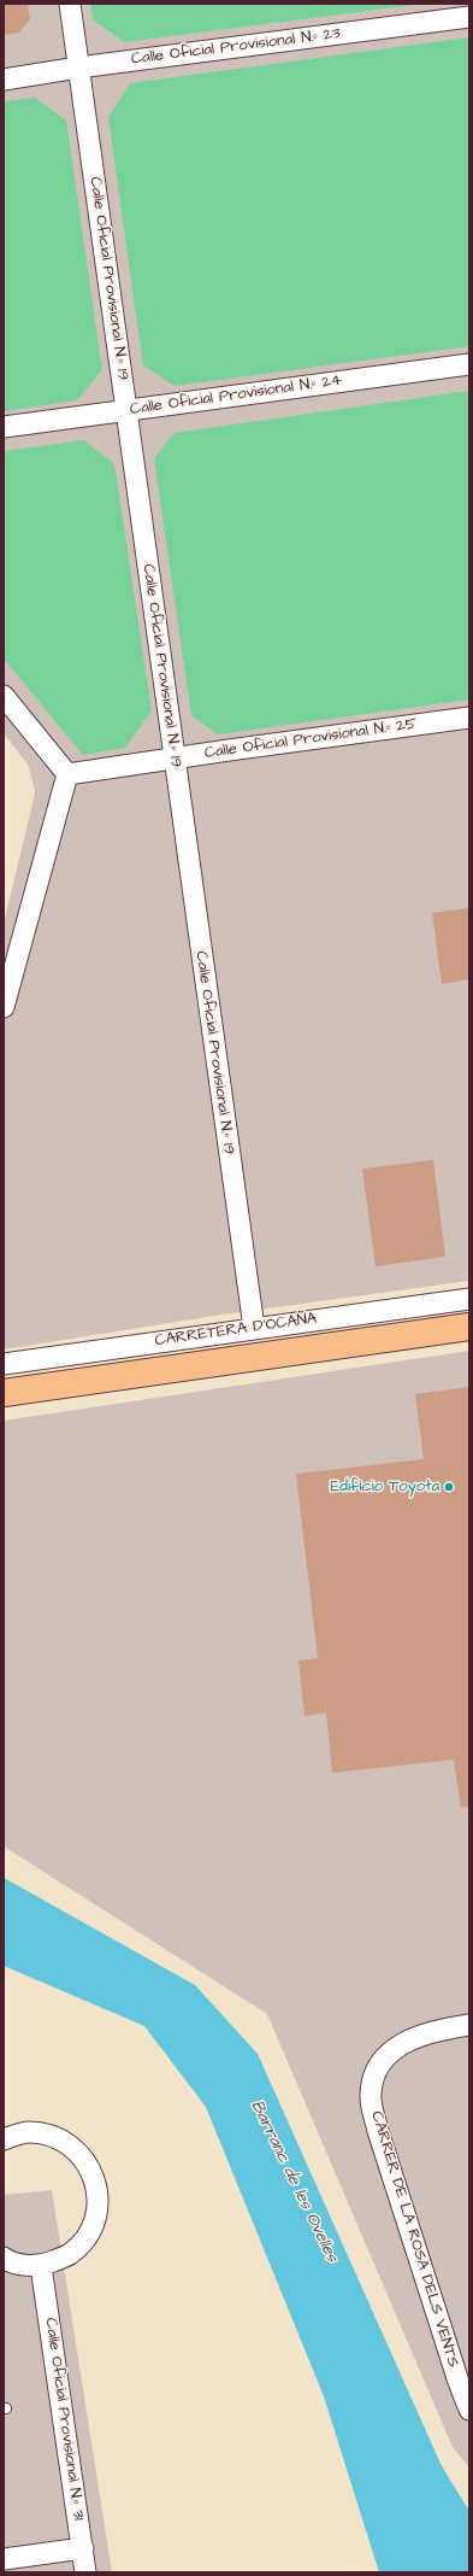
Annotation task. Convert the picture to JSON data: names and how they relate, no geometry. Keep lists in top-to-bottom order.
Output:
{
  "streets": {
    "main road": ["CARRETERA D'OCAÑA"],
    "street": [
      "Calle Oficial Provisional N.º 23",
      "Calle Oficial Provisional N.º 19",
      "Calle Oficial Provisional N.º 24",
      "Calle Oficial Provisional N.º 25",
      "CARRER DE LA ROSA DELS VENTS",
      "Calle Oficial Provisional N.º 31"
    ]
  },
  "crossings": [
    ["Calle Oficial Provisional N.º 23", "Calle Oficial Provisional N.º 19"],
    ["Calle Oficial Provisional N.º 19", "Calle Oficial Provisional N.º 24"],
    ["Calle Oficial Provisional N.º 19", "Calle Oficial Provisional N.º 25"],
    ["Calle Oficial Provisional N.º 19", "CARRETERA D'OCAÑA"]
  ],
  "water": ["Barranc de les Ovelles"],
  "places": ["Edificio Toyota"]
}
